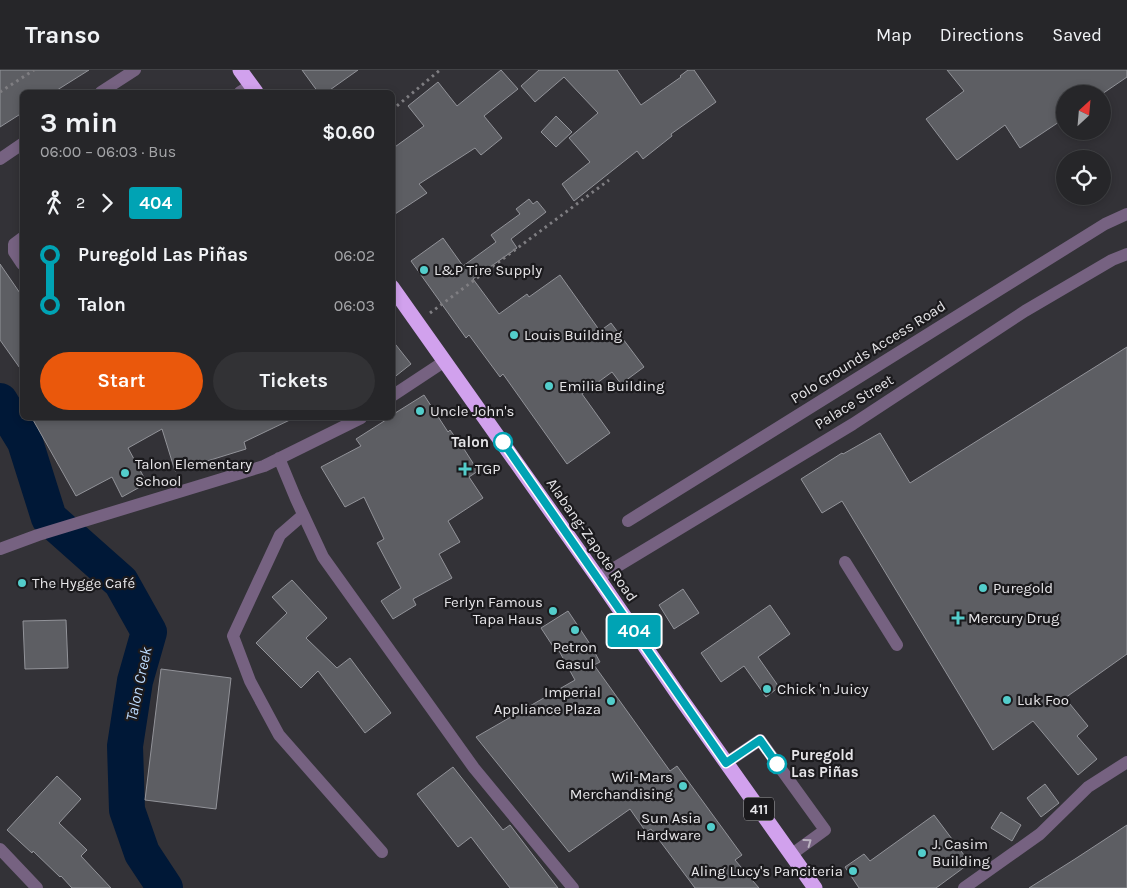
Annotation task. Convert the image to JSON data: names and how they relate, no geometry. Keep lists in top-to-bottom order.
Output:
{
  "streets": {
    "highway": ["Alabang-Zapote Road", "411"],
    "street": ["Polo Grounds Access Road", "Palace Street"]
  },
  "crossings": [
    ["Palace Street", "Alabang-Zapote Road"]
  ],
  "water": ["Talon Creek"],
  "places": {
    "other": [
      "L&P Tire Supply",
      "Louis Building",
      "Emilia Building",
      "Uncle John's",
      "Talon",
      "Talon Elementary School",
      "The Hygge Café",
      "Puregold",
      "Ferlyn Famous Tapa Haus",
      "Petron Gasul",
      "Chick 'n Juicy",
      "Luk Foo",
      "Imperial Appliance Plaza",
      "Puregold Las Piñas",
      "Wil-Mars Merchandising",
      "Sun Asia Hardware",
      "J. Casim Building",
      "Aling Lucy's Panciteria"
    ],
    "health": ["TGP", "Mercury Drug"]
  },
  "lines": ["bus line 404"],
  "north": "top right",
  "page": {
    "header": "Transo",
    "nav": ["Map", "Directions", "Saved"],
    "on_map": "404",
    "heading": ["3 min", "06:00 – 06:03 · Bus", "$0.60"],
    "legs": ["2", "404"],
    "list": [
      {
        "name": "Puregold Las Piñas",
        "value": "06:02"
      },
      {
        "name": "Talon",
        "value": "06:03"
      }
    ],
    "buttons": ["Start", "Tickets"]
  }
}
